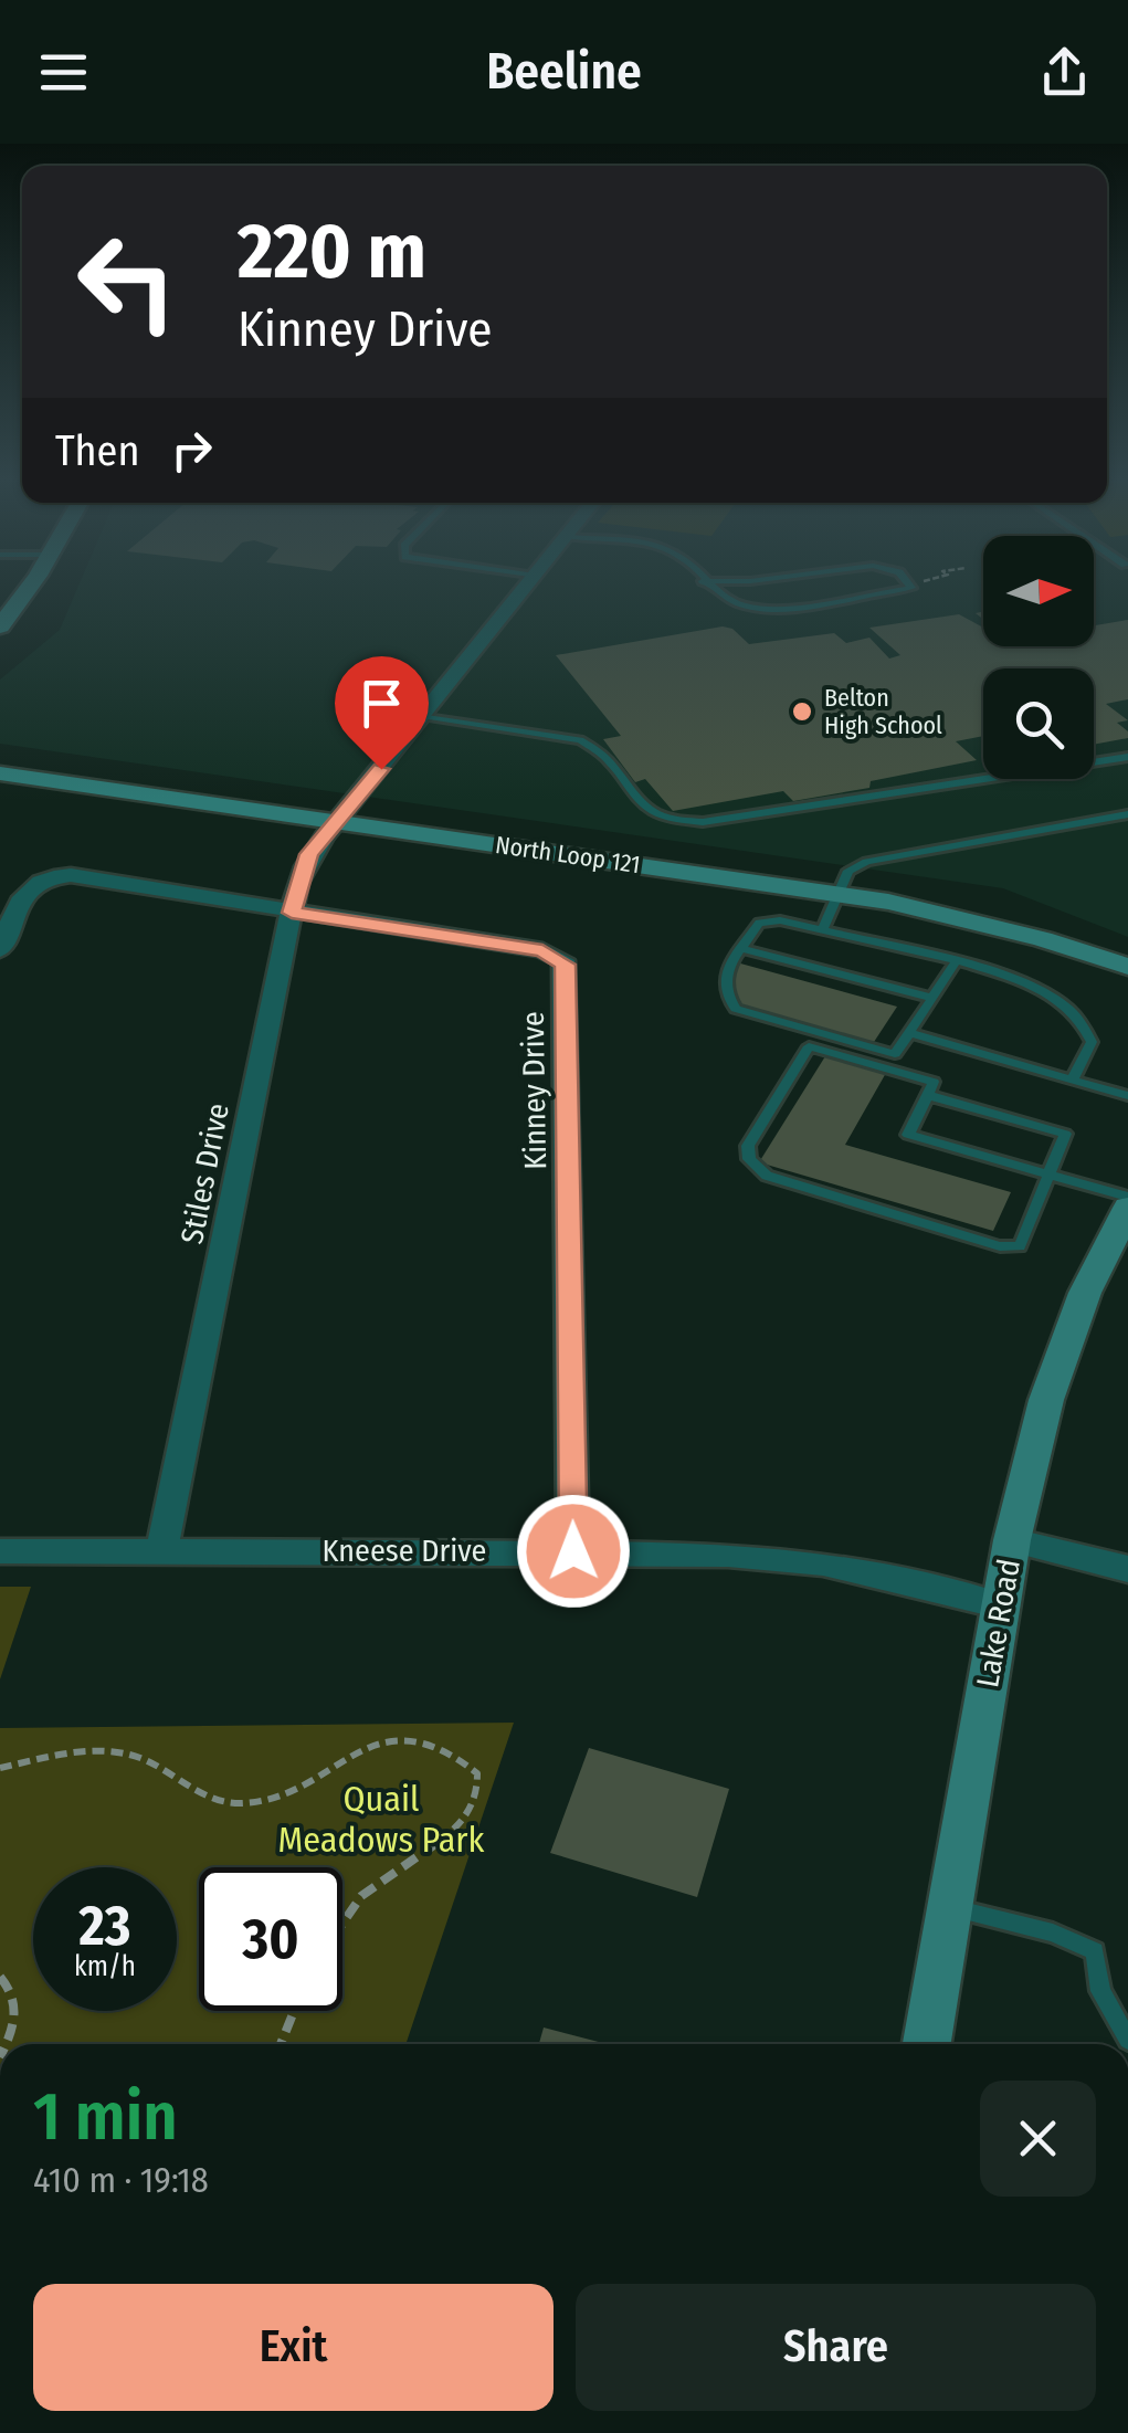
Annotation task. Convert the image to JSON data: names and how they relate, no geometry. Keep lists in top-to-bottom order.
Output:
{
  "streets": {
    "main road": ["North Loop 121", "Lake Road"],
    "street": ["Kinney Drive", "Stiles Drive", "Kneese Drive"]
  },
  "crossings": [
    ["North Loop 121", "Stiles Drive"],
    ["Kinney Drive", "Stiles Drive"],
    ["Kinney Drive", "Kneese Drive"],
    ["Stiles Drive", "Kneese Drive"],
    ["Kneese Drive", "Lake Road"]
  ],
  "parks": ["Quail Meadows Park"],
  "places": ["Belton High School"],
  "north": "right",
  "page": {
    "header": "Beeline",
    "turn": ["220 m", "Kinney Drive"],
    "then": "Then",
    "speed": "23 km/h",
    "limit": "30",
    "heading": ["1 min", "410 m · 19:18"],
    "buttons": ["Exit", "Share"]
  }
}
